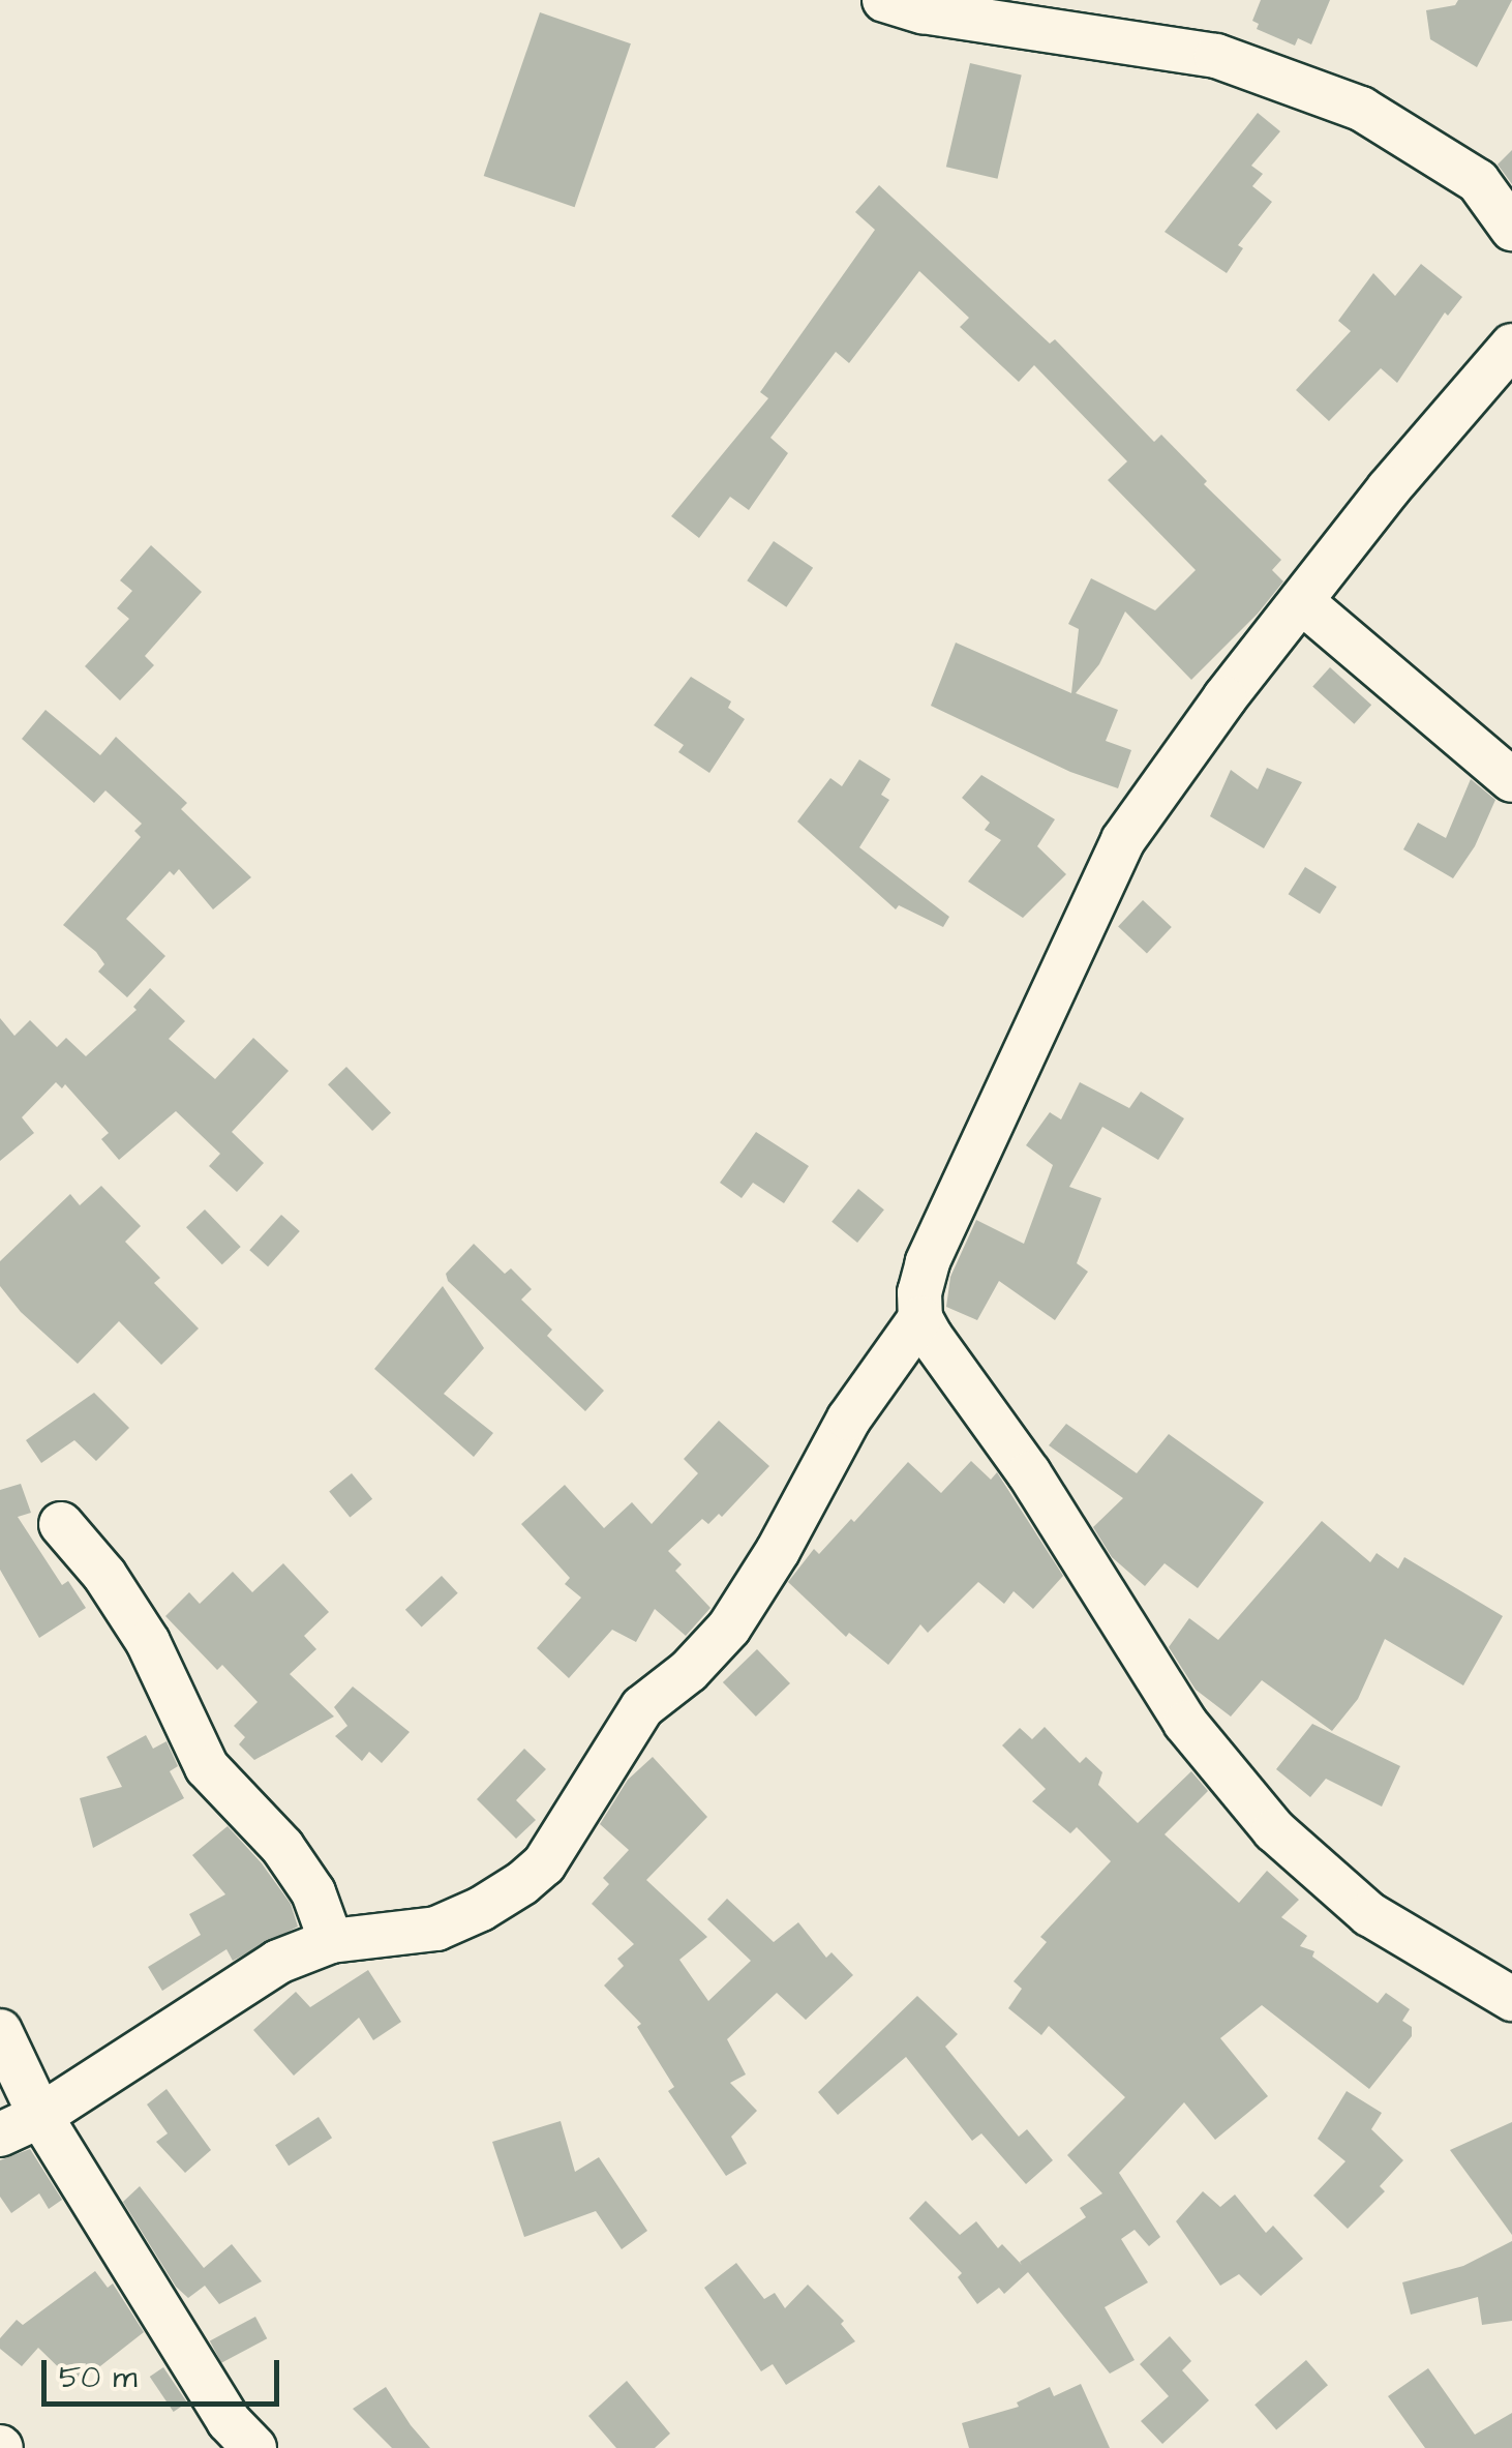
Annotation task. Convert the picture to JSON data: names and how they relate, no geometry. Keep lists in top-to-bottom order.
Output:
{
  "scale_bar": "50 m"
}
